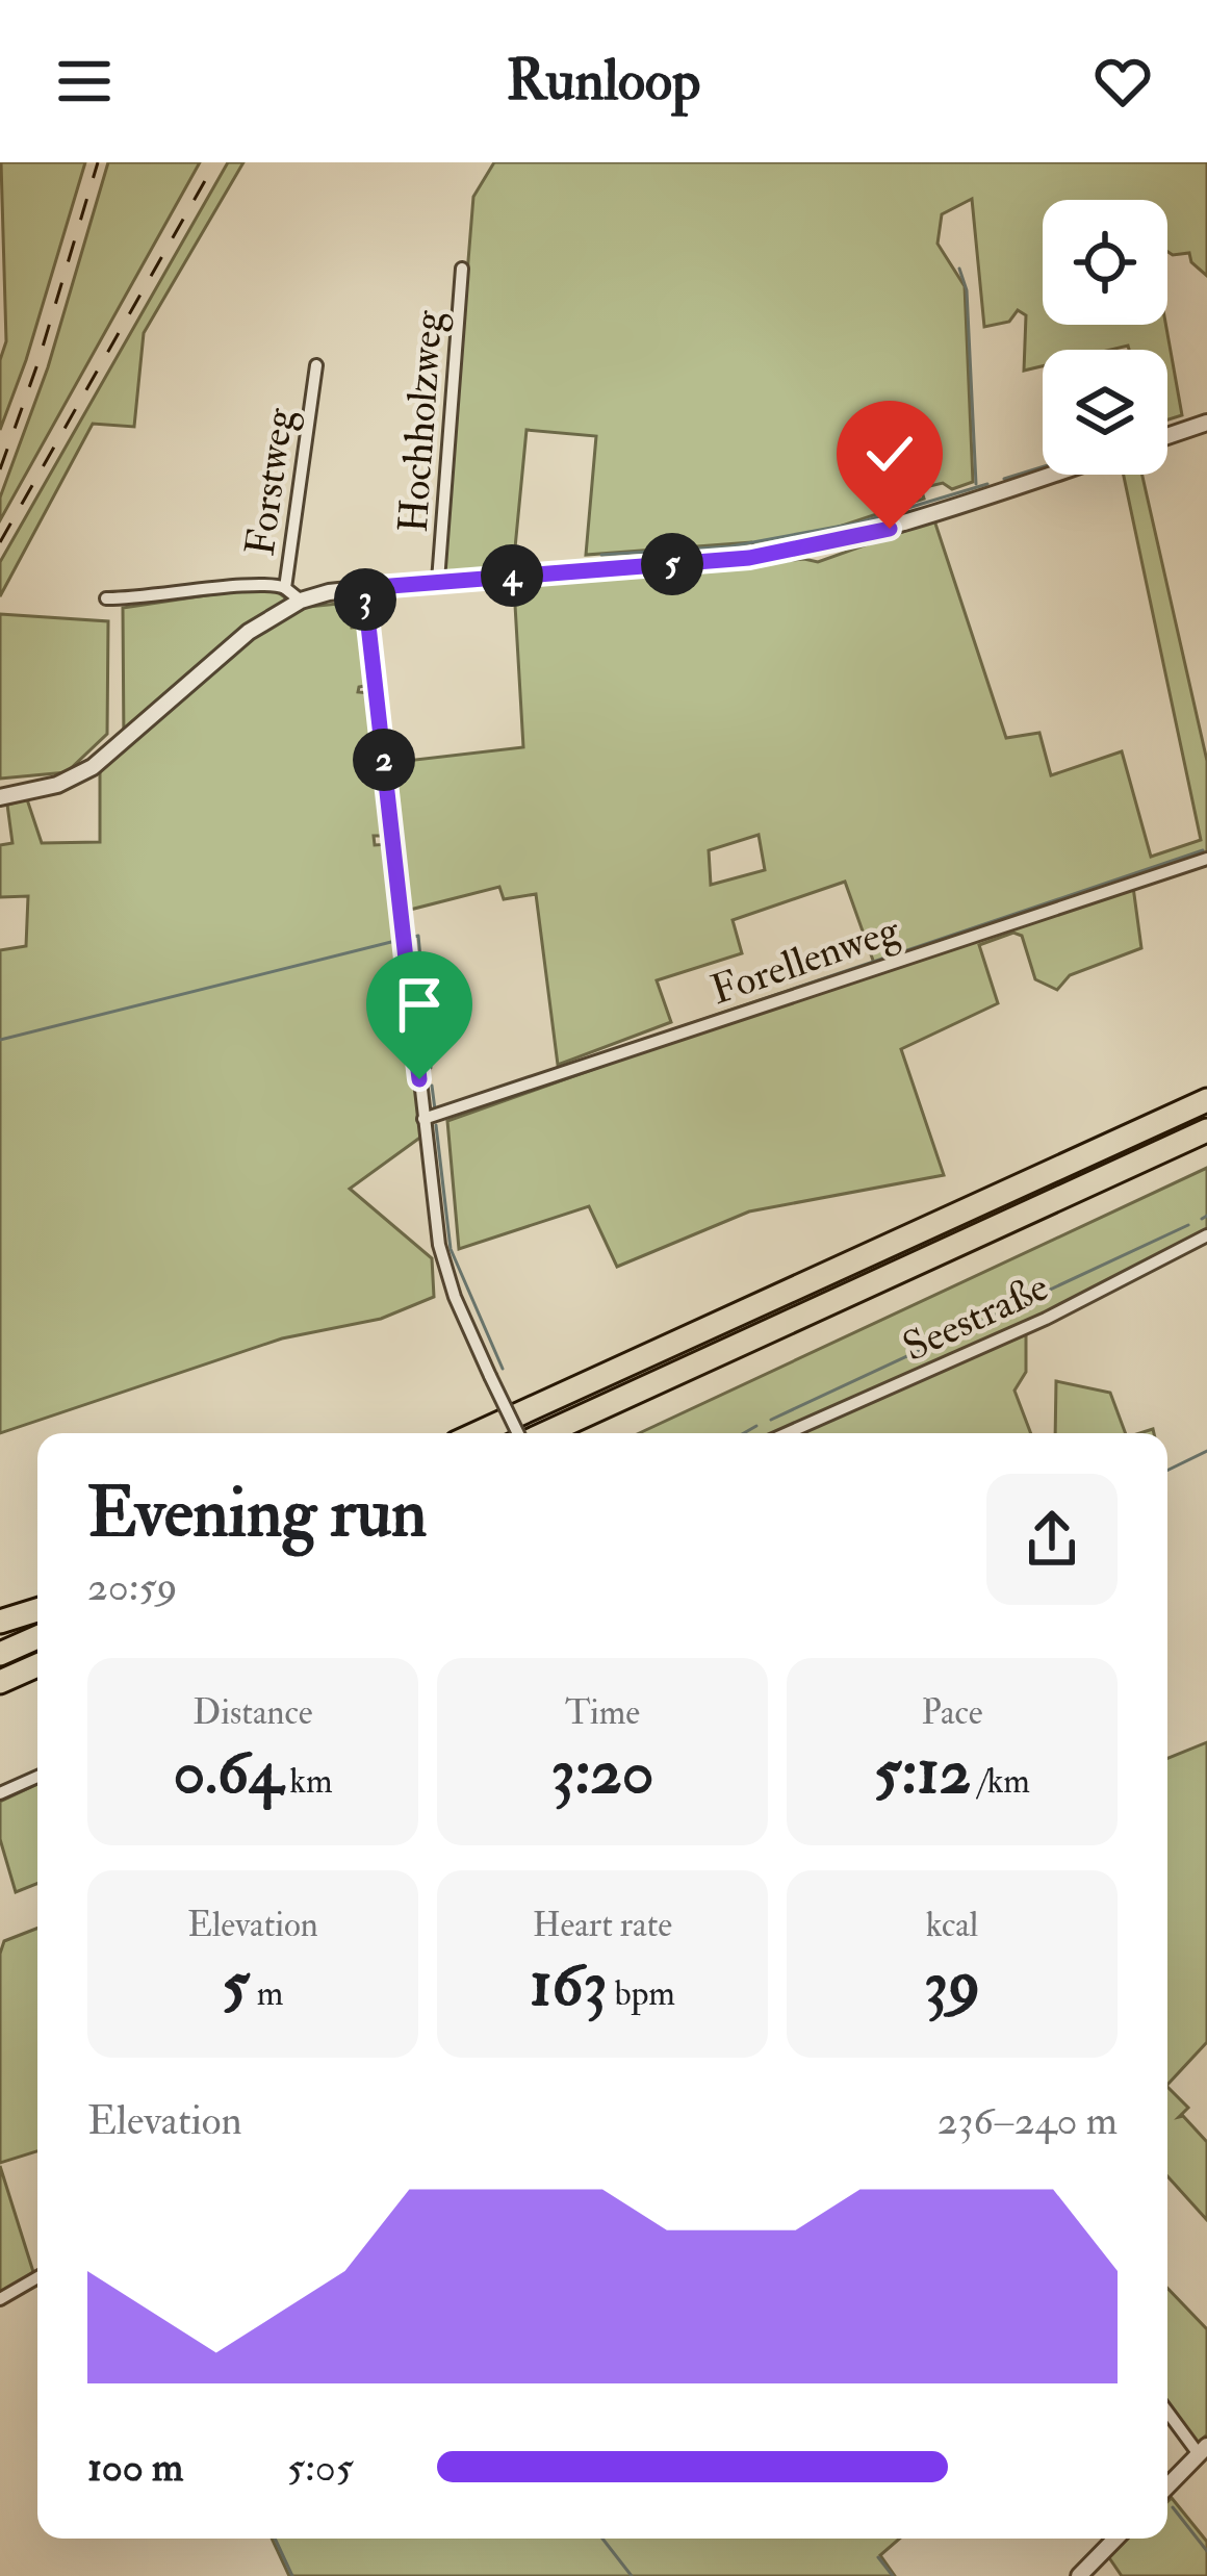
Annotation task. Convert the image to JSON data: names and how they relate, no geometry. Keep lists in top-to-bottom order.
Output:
{
  "streets": {
    "street": [
      "Hochholzweg",
      "Forstweg",
      "Forellenweg",
      "Seestraße"
    ]
  },
  "page": {
    "header": "Runloop",
    "pins": [
      "5",
      "4",
      "3",
      "2"
    ],
    "heading": ["Evening run", "20:59"],
    "stats": [
      ["Distance", "0.64 km"],
      ["Time", "3:20"],
      ["Pace", "5:12 /km"],
      ["Elevation", "5 m"],
      ["Heart rate", "163 bpm"],
      ["kcal", "39"]
    ],
    "chart": ["Elevation", "236–240 m"],
    "list": [
      {
        "name": "100 m",
        "note": "5:05"
      }
    ]
  }
}
